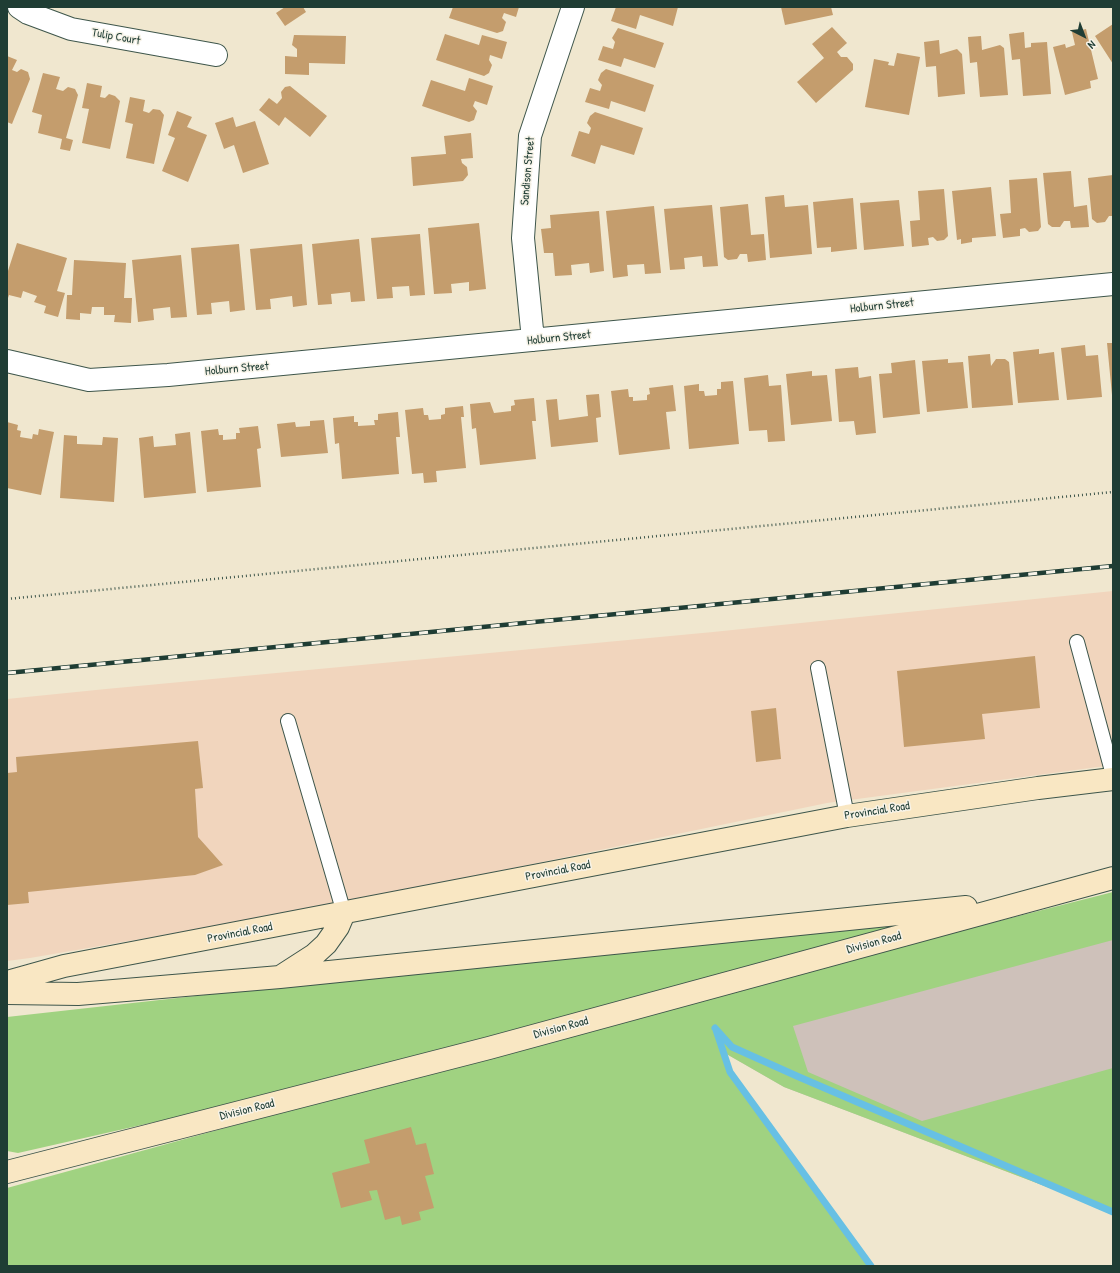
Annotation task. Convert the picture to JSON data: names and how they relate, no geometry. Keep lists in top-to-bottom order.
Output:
{
  "streets": {
    "main road": ["Provincial Road", "Division Road"],
    "street": ["Tulip Court", "Sandison Street", "Holburn Street"]
  },
  "crossings": [
    ["Sandison Street", "Holburn Street"]
  ],
  "north": "bottom right"
}
